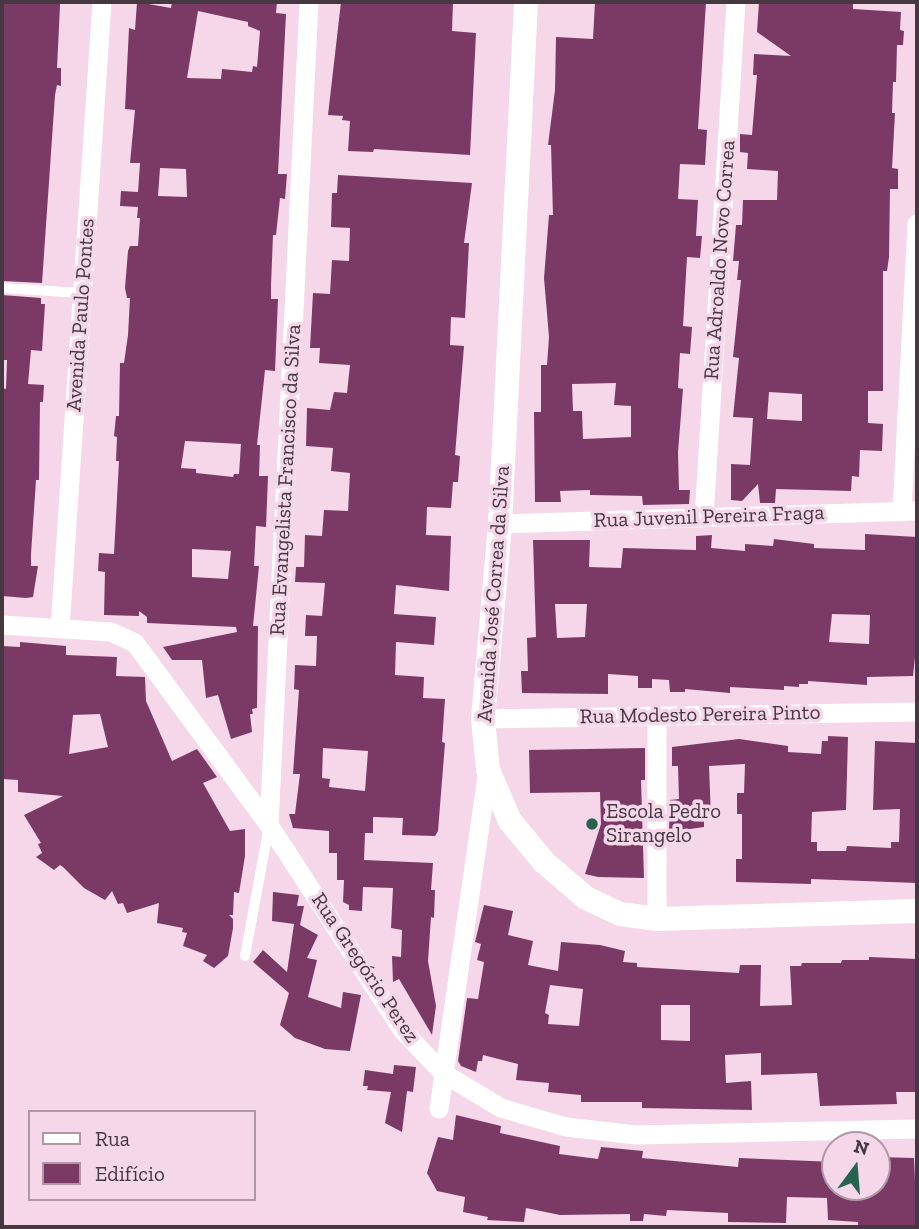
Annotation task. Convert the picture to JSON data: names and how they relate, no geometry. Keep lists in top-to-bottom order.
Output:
{
  "streets": {
    "street": [
      "Rua Adroaldo Novo Correa",
      "Avenida Paulo Pontes",
      "Rua Evangelista Francisco da Silva",
      "Rua Juvenil Pereira Fraga",
      "Avenida José Correa da Silva",
      "Rua Modesto Pereira Pinto",
      "Rua Gregório Perez"
    ]
  },
  "crossings": [
    ["Rua Adroaldo Novo Correa", "Rua Juvenil Pereira Fraga"],
    ["Avenida Paulo Pontes", "Rua Gregório Perez"],
    ["Rua Evangelista Francisco da Silva", "Rua Gregório Perez"],
    ["Rua Juvenil Pereira Fraga", "Avenida José Correa da Silva"],
    ["Avenida José Correa da Silva", "Rua Modesto Pereira Pinto"]
  ],
  "places": ["Escola Pedro Sirangelo"],
  "legend": ["Rua", "Edifício"],
  "north": "top"
}
